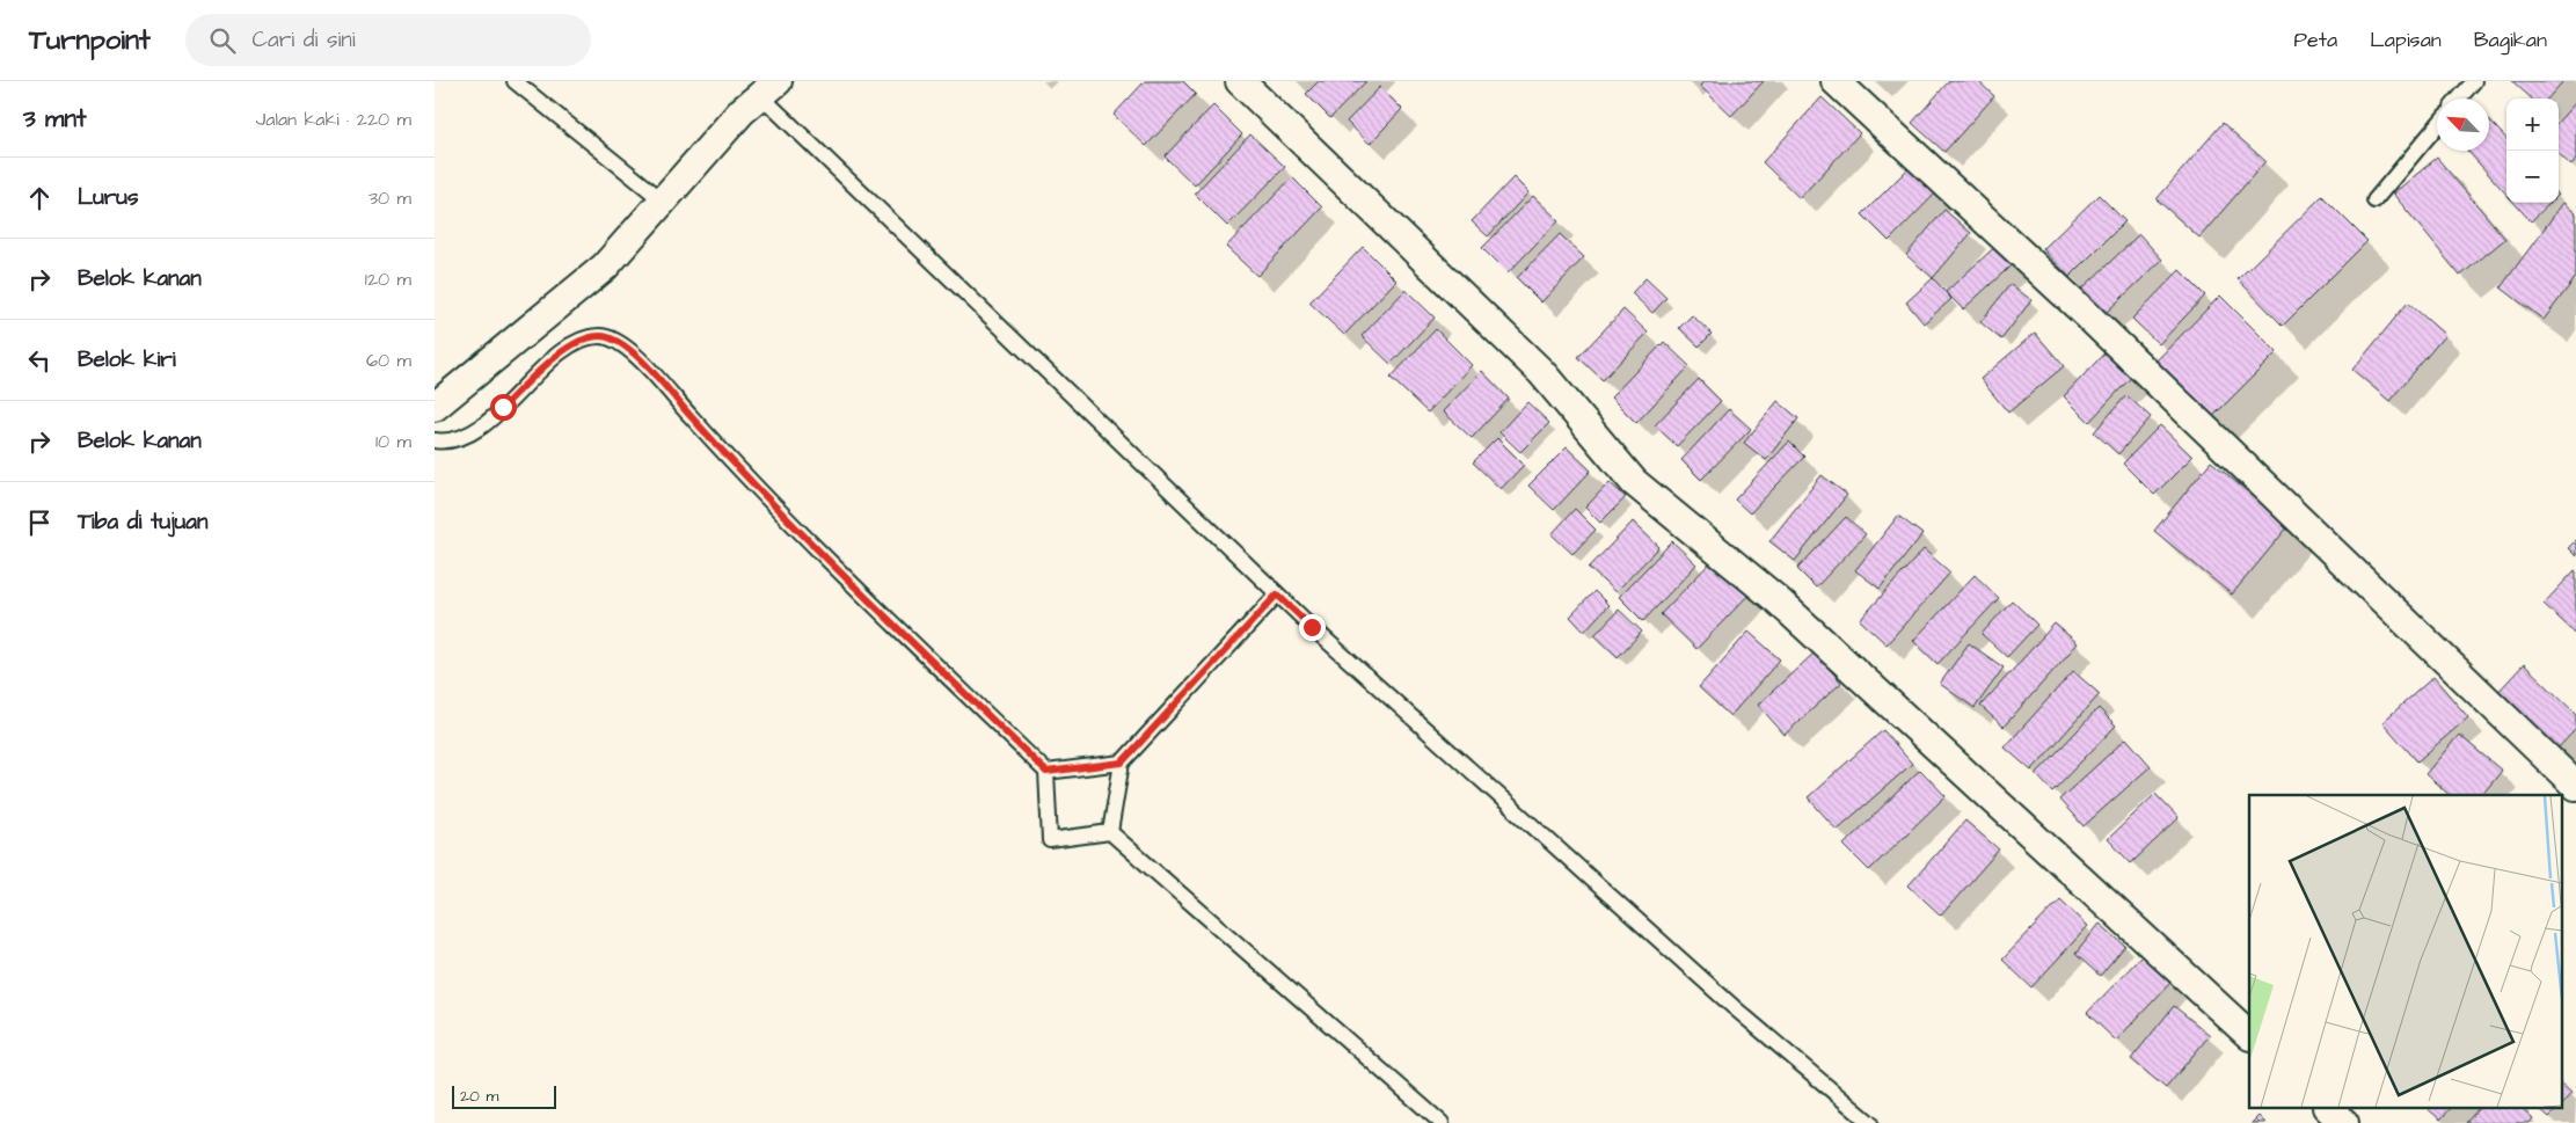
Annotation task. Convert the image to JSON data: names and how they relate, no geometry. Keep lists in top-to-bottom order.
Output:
{
  "scale_bar": "20 m",
  "north": "top left",
  "page": {
    "header": "Turnpoint",
    "search": "Cari di sini",
    "nav": ["Peta", "Lapisan", "Bagikan"],
    "heading": ["3 mnt", "Jalan kaki · 220 m"],
    "map_buttons": ["+", "−"],
    "list": [
      ["Lurus", "30 m"],
      ["Belok kanan", "120 m"],
      ["Belok kiri", "60 m"],
      ["Belok kanan", "10 m"],
      "Tiba di tujuan"
    ],
    "scale": "20 m"
  }
}
